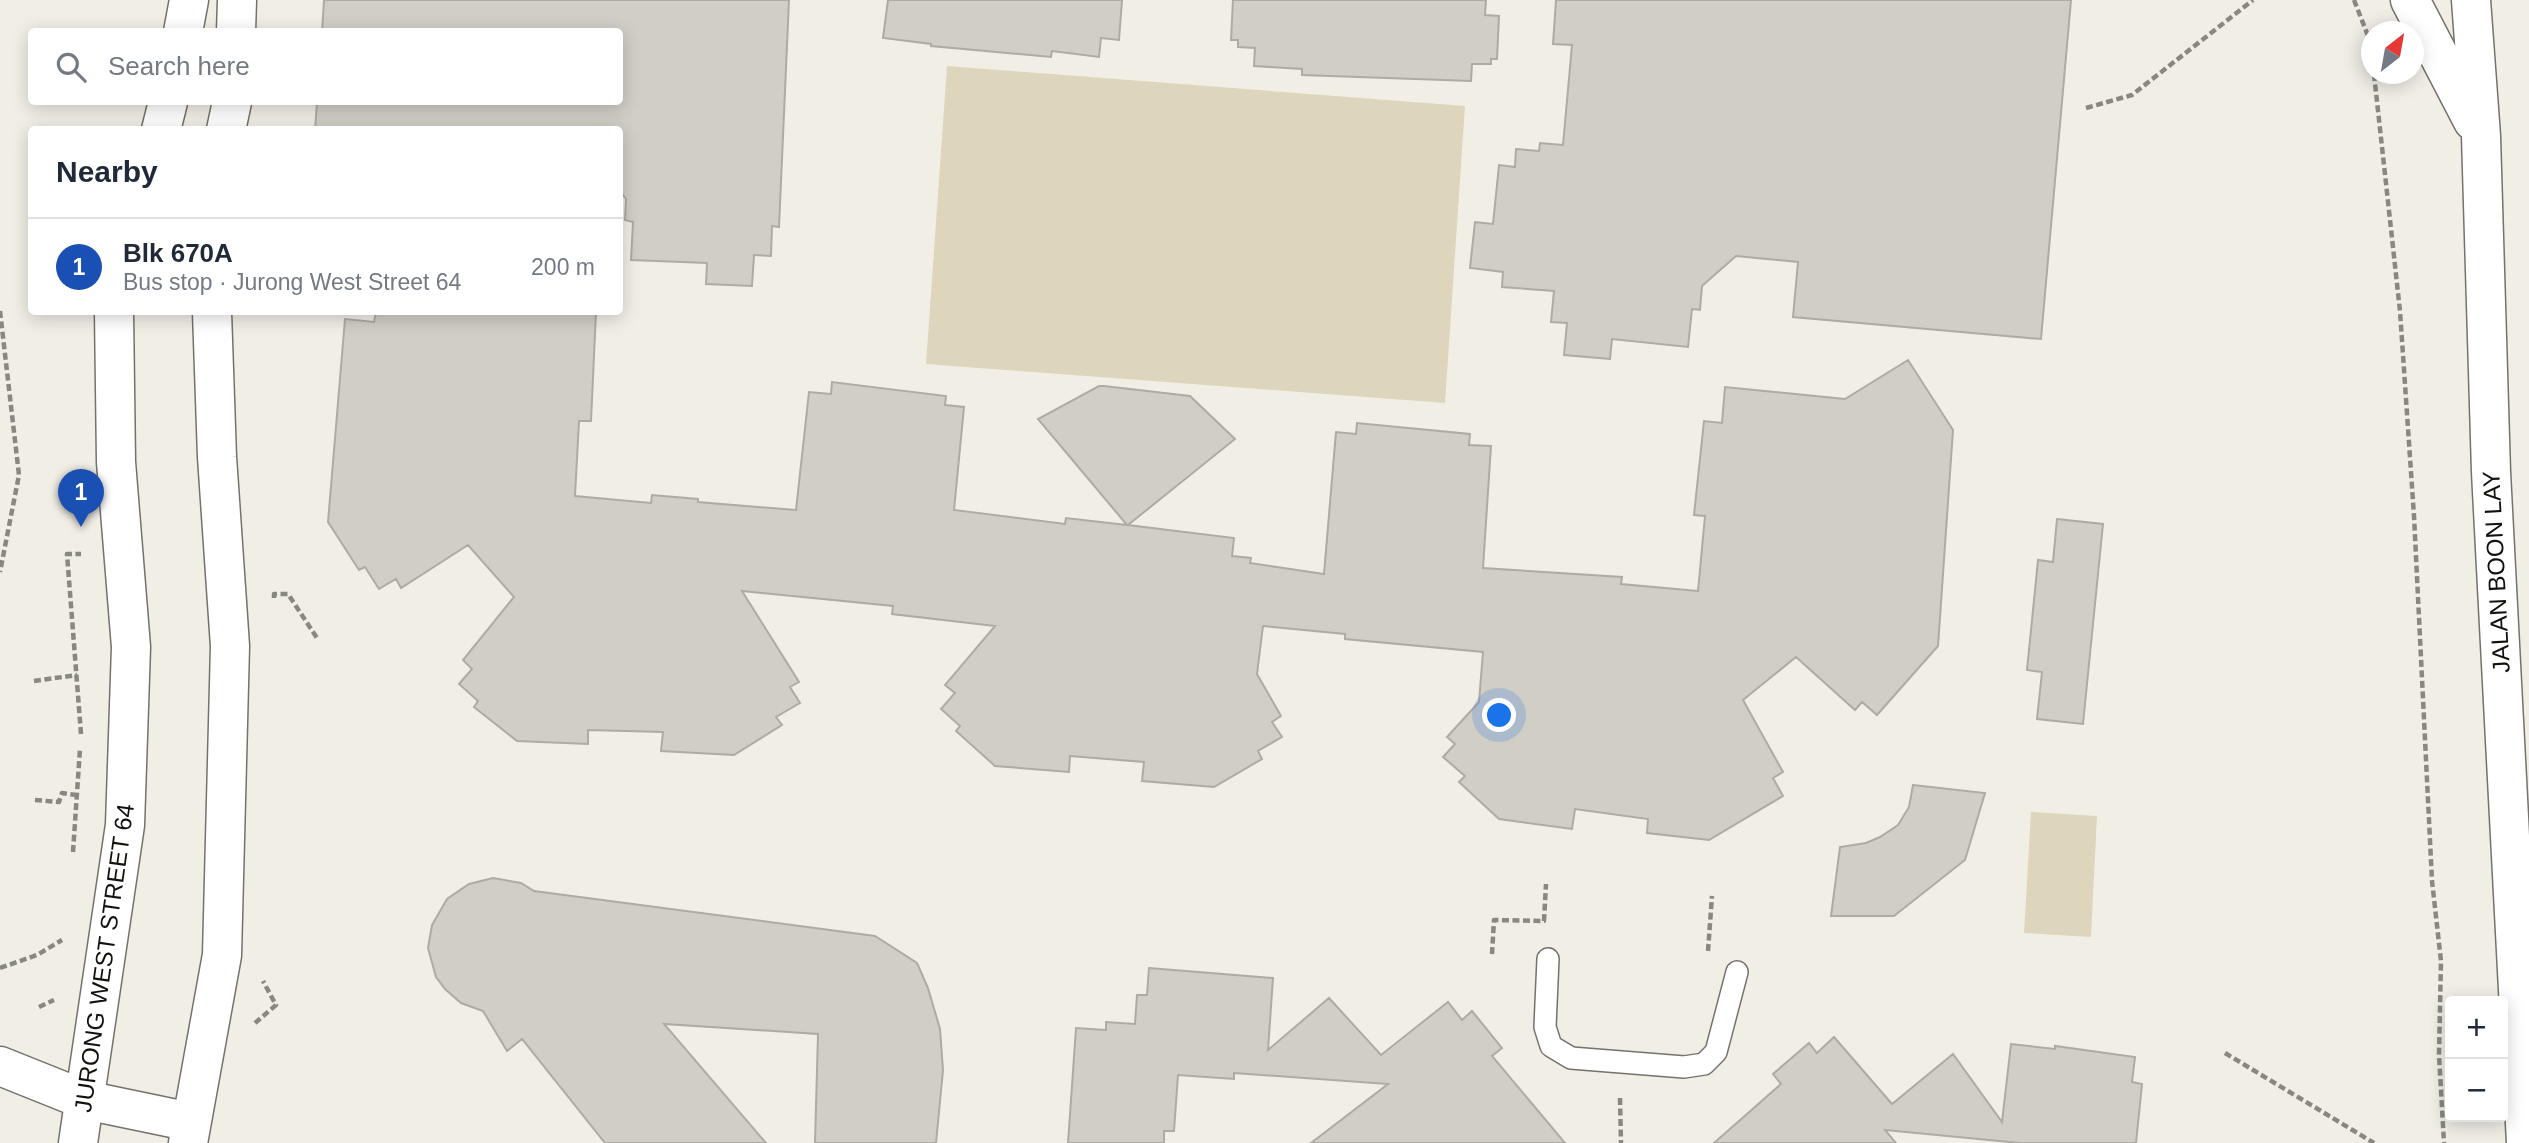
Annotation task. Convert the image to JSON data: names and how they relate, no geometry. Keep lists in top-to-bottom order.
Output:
{
  "streets": {
    "street": ["JALAN BOON LAY", "JURONG WEST STREET 64"]
  },
  "north": "top right",
  "page": {
    "search": "Search here",
    "heading": "Nearby",
    "list": [
      {
        "mark": "1",
        "name": "Blk 670A",
        "note": "Bus stop · Jurong West Street 64",
        "value": "200 m"
      }
    ],
    "pins": "1",
    "map_buttons": ["+", "−"]
  }
}
